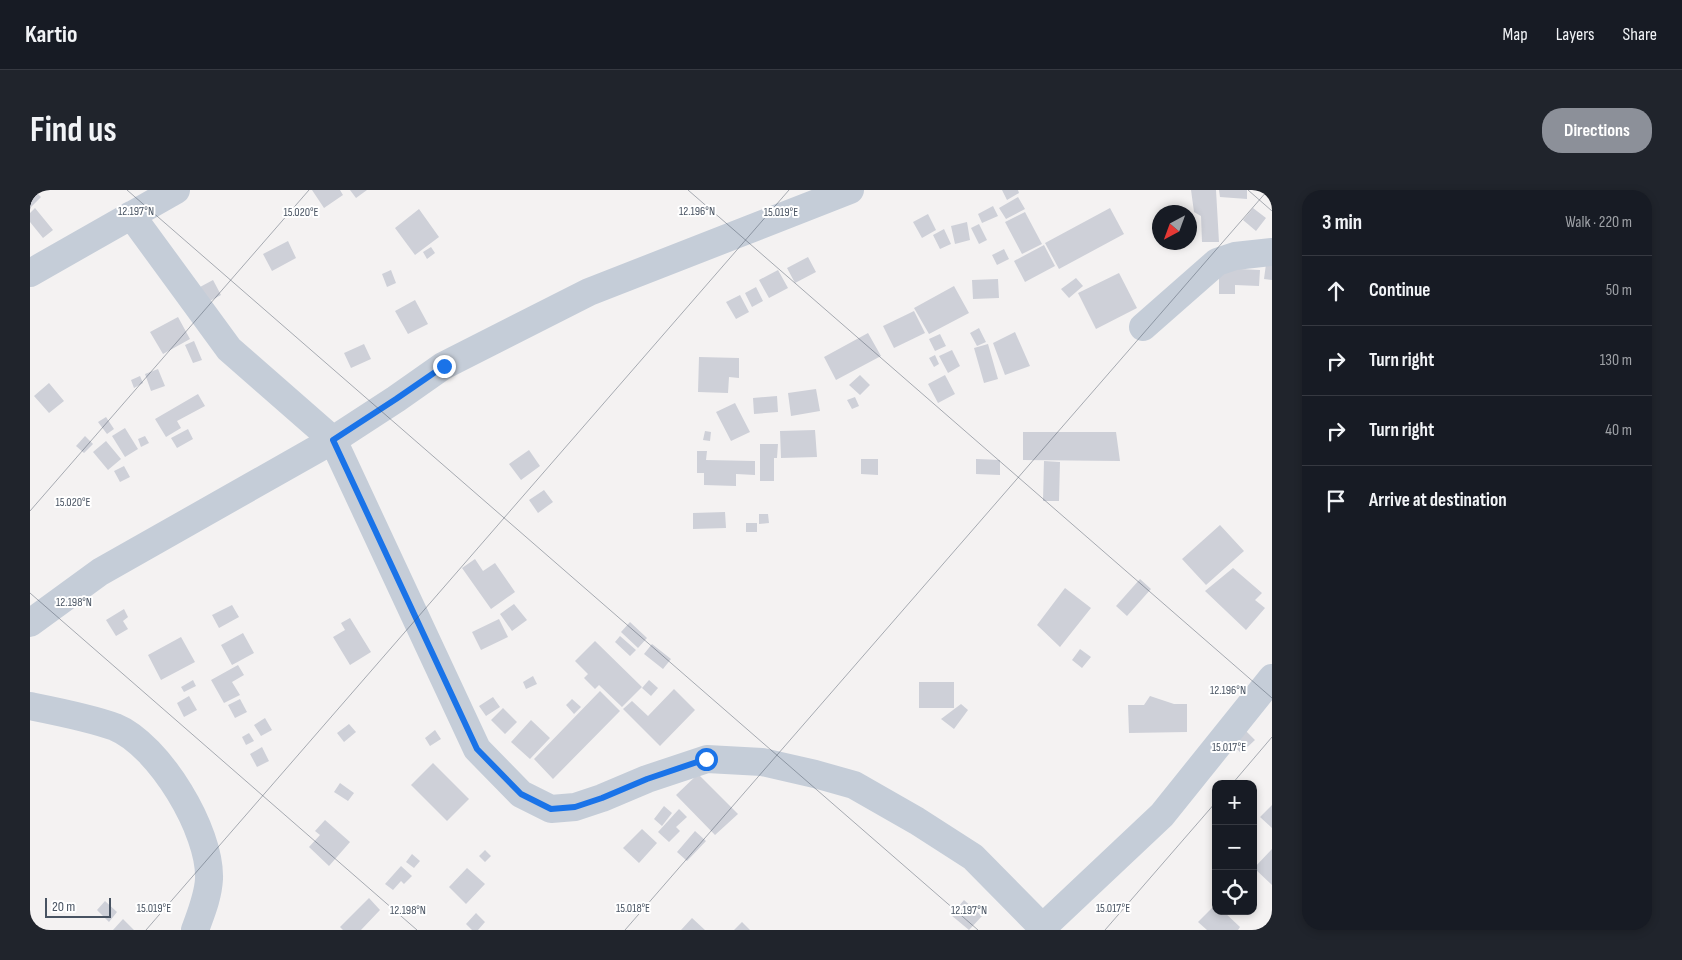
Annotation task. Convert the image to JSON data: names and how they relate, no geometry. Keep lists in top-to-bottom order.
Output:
{
  "scale_bar": "20 m",
  "north": "bottom left",
  "page": {
    "header": "Kartio",
    "nav": ["Map", "Layers", "Share"],
    "buttons": "Directions",
    "title": "Find us",
    "heading": ["3 min", "Walk · 220 m"],
    "list": [
      ["Continue", "50 m"],
      ["Turn right", "130 m"],
      ["Turn right", "40 m"],
      "Arrive at destination"
    ],
    "map_buttons": ["+", "−"],
    "scale": "20 m"
  },
  "coordinates": [
    "12.197°N",
    "12.196°N",
    "15.020°E",
    "15.019°E",
    "12.198°N",
    "15.017°E",
    "15.018°E"
  ]
}
